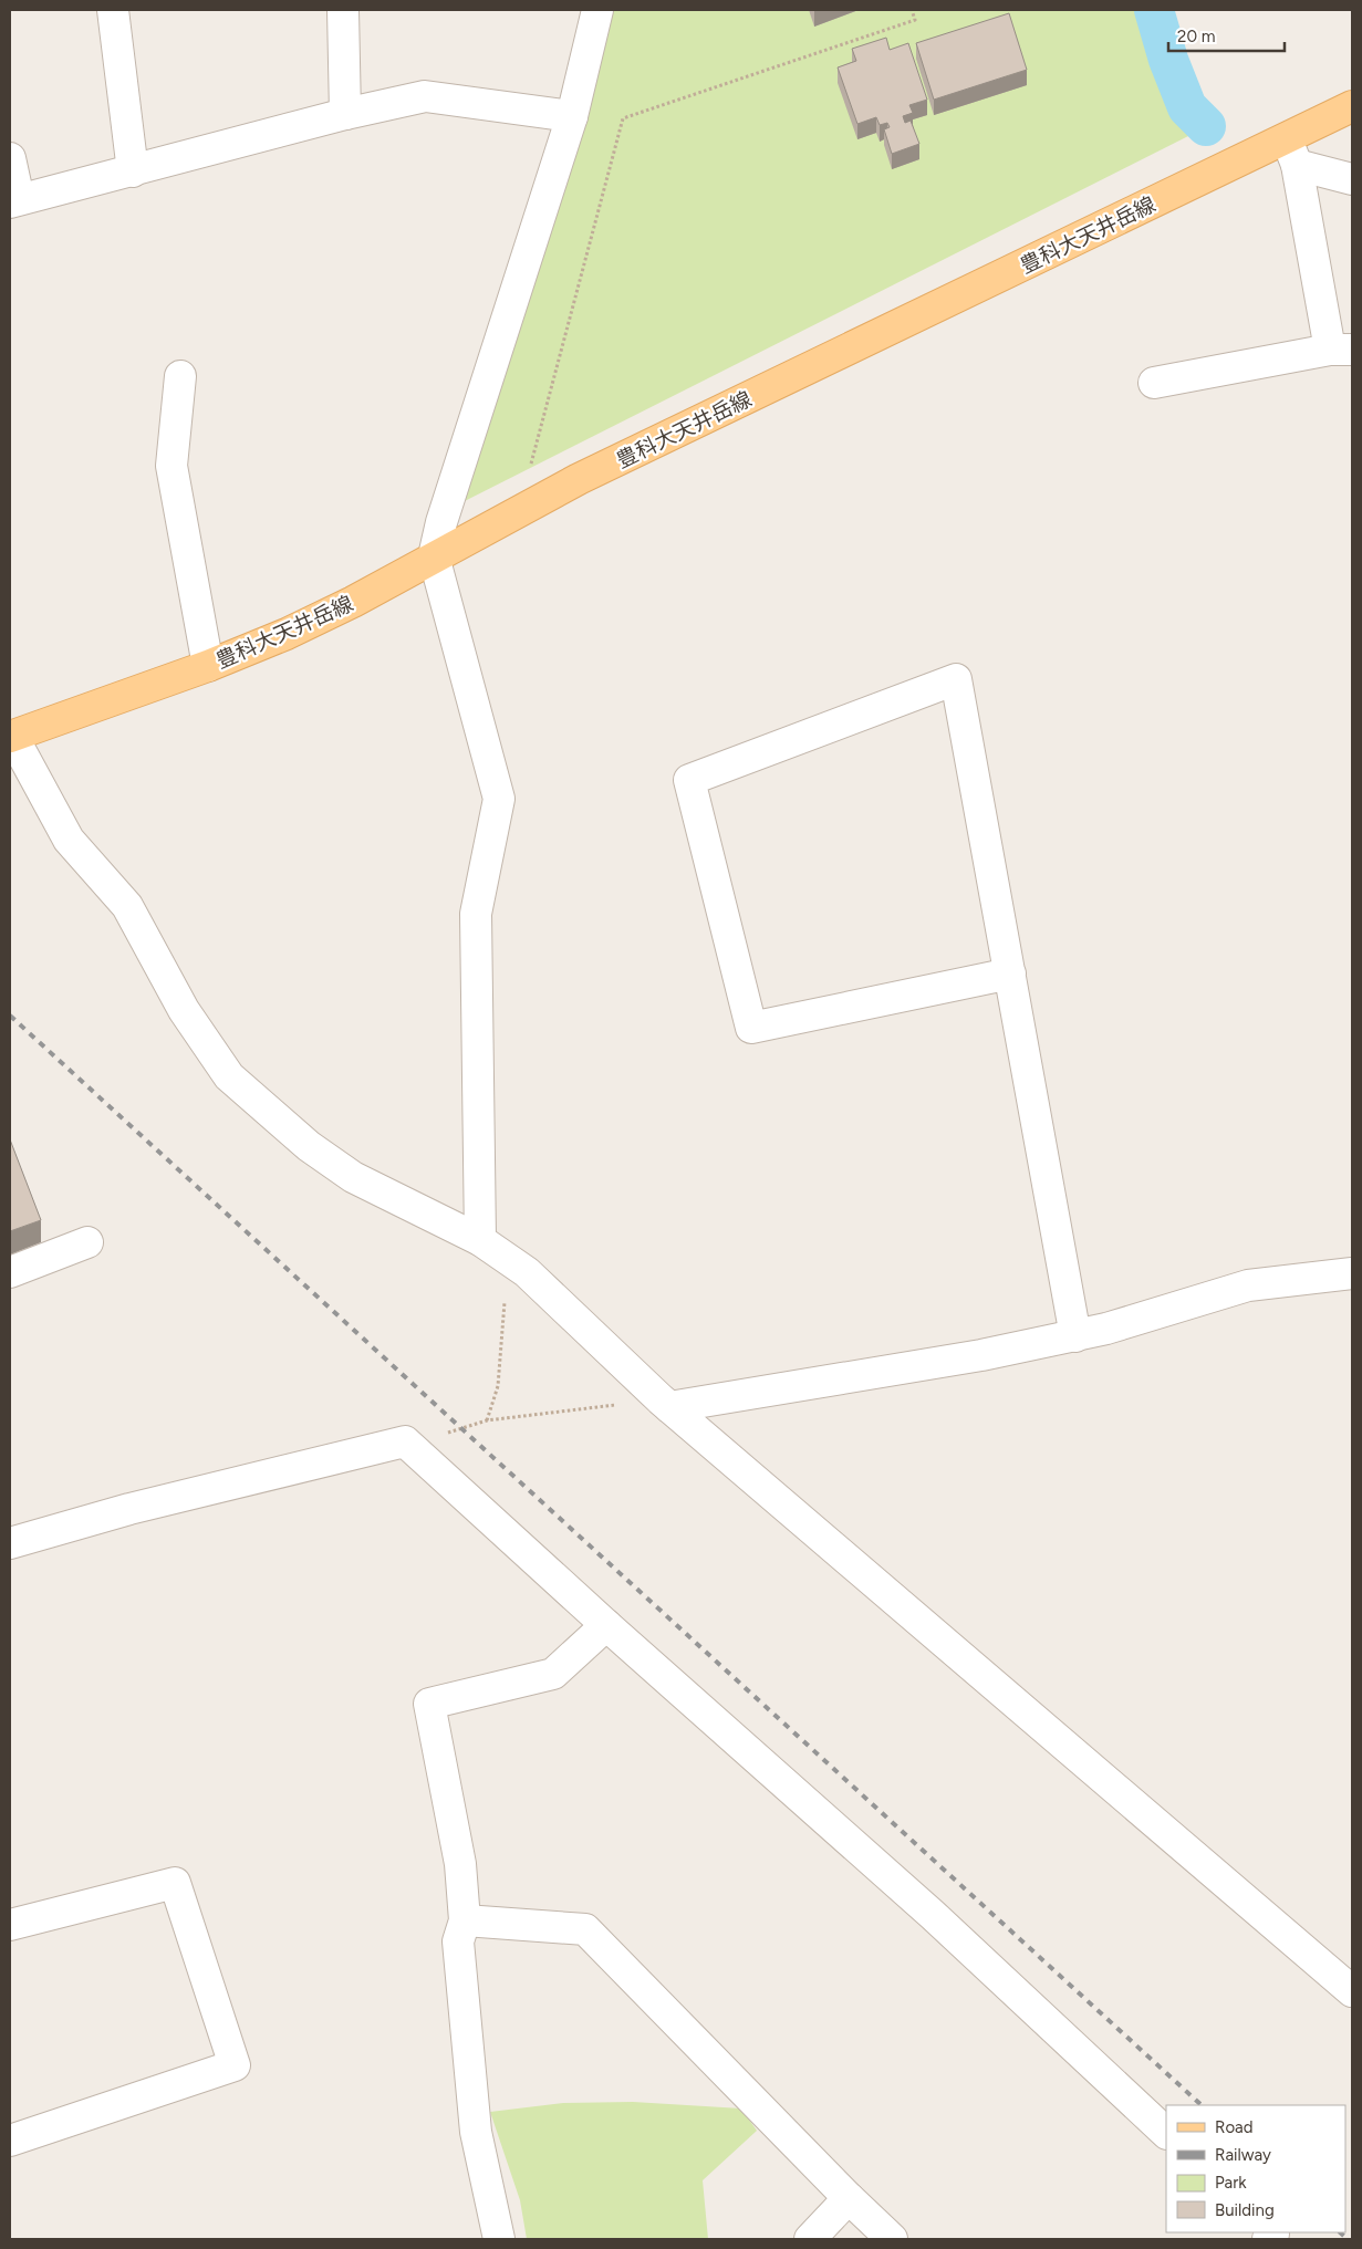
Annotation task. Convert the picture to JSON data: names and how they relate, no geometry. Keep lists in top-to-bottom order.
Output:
{
  "streets": {
    "main road": ["豊科大天井岳線"]
  },
  "legend": [
    "Road",
    "Railway",
    "Park",
    "Building"
  ],
  "scale_bar": "20 m"
}
